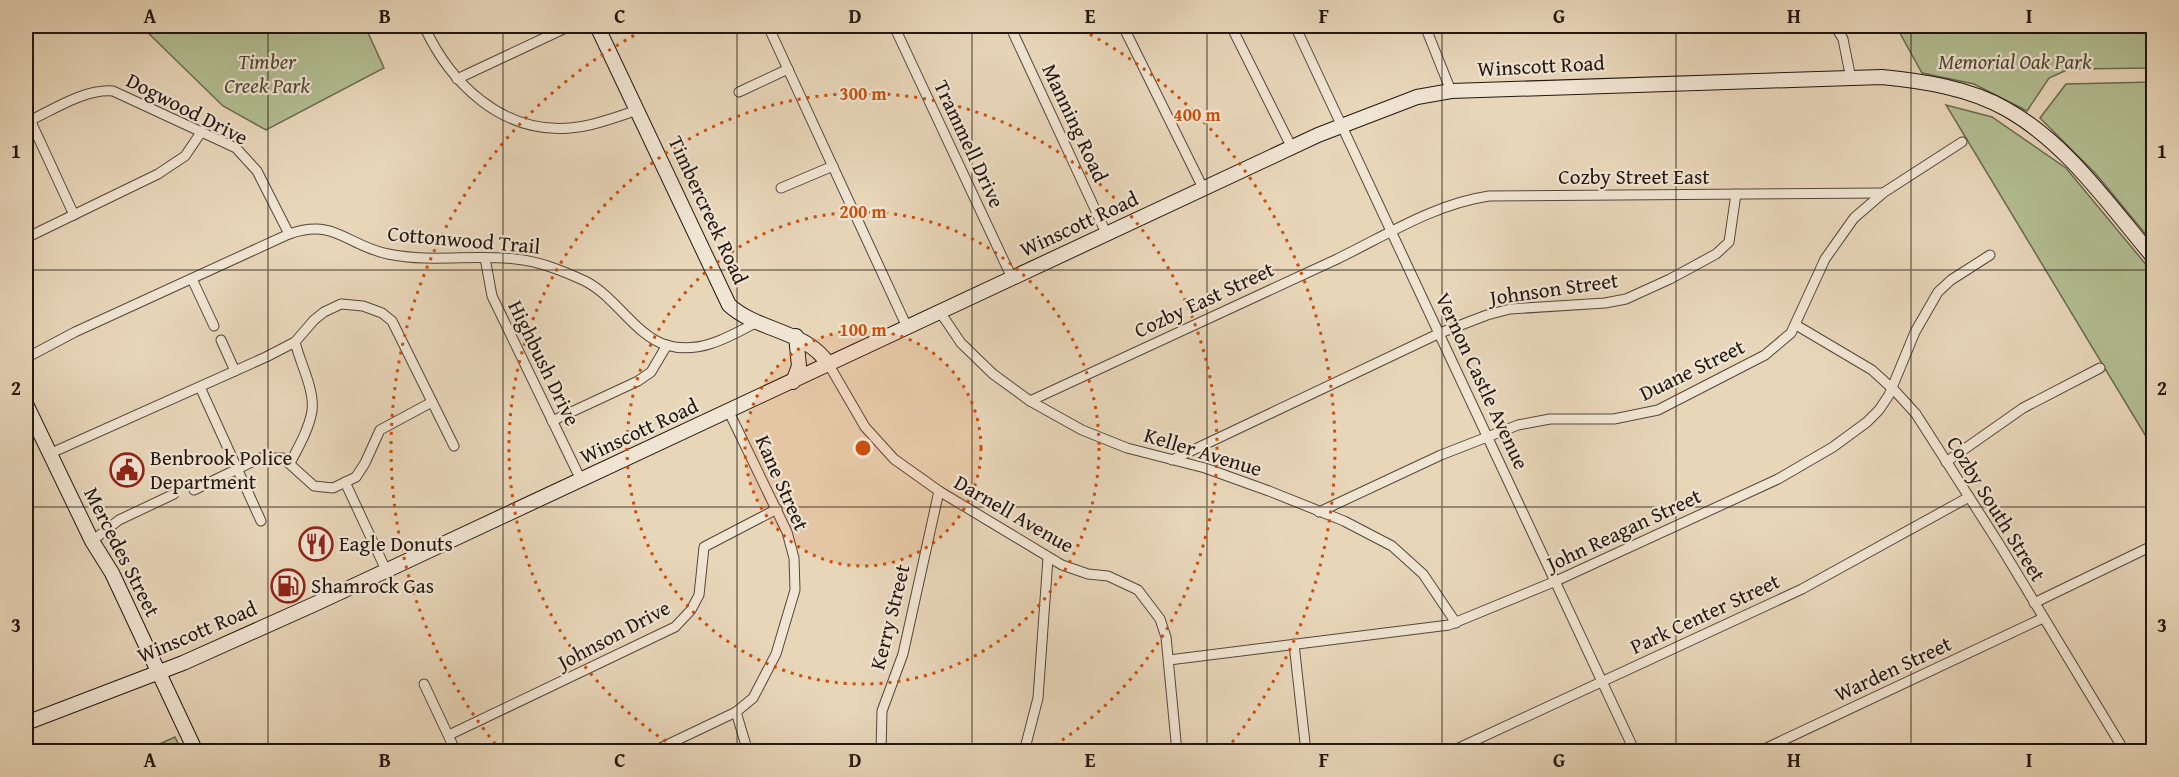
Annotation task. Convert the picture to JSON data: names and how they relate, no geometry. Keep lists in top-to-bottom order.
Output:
{
  "streets": {
    "main road": ["Winscott Road", "Timbercreek Road", "Mercedes Street"],
    "street": [
      "Dogwood Drive",
      "Manning Road",
      "Trammell Drive",
      "Cozby Street East",
      "Cottonwood Trail",
      "Johnson Street",
      "Cozby East Street",
      "Highbush Drive",
      "Duane Street",
      "Vernon Castle Avenue",
      "Keller Avenue",
      "Kane Street",
      "Cozby South Street",
      "Darnell Avenue",
      "John Reagan Street",
      "Park Center Street",
      "Kerry Street",
      "Johnson Drive",
      "Warden Street"
    ]
  },
  "crossings": [
    ["Winscott Road", "Manning Road"],
    ["Winscott Road", "Trammell Drive"],
    ["Winscott Road", "Timbercreek Road"],
    ["Winscott Road", "Highbush Drive"],
    ["Winscott Road", "Vernon Castle Avenue"],
    ["Winscott Road", "Keller Avenue"],
    ["Winscott Road", "Kane Street"],
    ["Winscott Road", "Darnell Avenue"],
    ["Winscott Road", "Mercedes Street"],
    ["Dogwood Drive", "Cottonwood Trail"],
    ["Cozby Street East", "Johnson Street"],
    ["Cozby Street East", "Cozby East Street"],
    ["Cozby Street East", "Duane Street"],
    ["Cozby Street East", "Vernon Castle Avenue"],
    ["Timbercreek Road", "Cottonwood Trail"],
    ["Timbercreek Road", "Darnell Avenue"],
    ["Cottonwood Trail", "Highbush Drive"],
    ["Johnson Street", "Vernon Castle Avenue"],
    ["Johnson Street", "Keller Avenue"],
    ["Cozby East Street", "Vernon Castle Avenue"],
    ["Cozby East Street", "Keller Avenue"],
    ["Duane Street", "Vernon Castle Avenue"],
    ["Duane Street", "Keller Avenue"],
    ["Duane Street", "Cozby South Street"],
    ["Vernon Castle Avenue", "John Reagan Street"],
    ["Vernon Castle Avenue", "Park Center Street"],
    ["Keller Avenue", "John Reagan Street"],
    ["Kane Street", "Johnson Drive"],
    ["Cozby South Street", "John Reagan Street"],
    ["Cozby South Street", "Park Center Street"],
    ["Cozby South Street", "Warden Street"],
    ["Darnell Avenue", "John Reagan Street"],
    ["Darnell Avenue", "Kerry Street"]
  ],
  "parks": ["Timber Creek Park", "Memorial Oak Park"],
  "places": {
    "public building": ["Benbrook Police Department"],
    "restaurant": ["Eagle Donuts"],
    "fuel station": ["Shamrock Gas"]
  },
  "grid": {
    "columns": [
      "A",
      "B",
      "C",
      "D",
      "E",
      "F",
      "G",
      "H",
      "I"
    ],
    "rows": ["1", "2", "3"]
  },
  "rings": [
    "300 m",
    "400 m",
    "200 m",
    "100 m"
  ]
}
